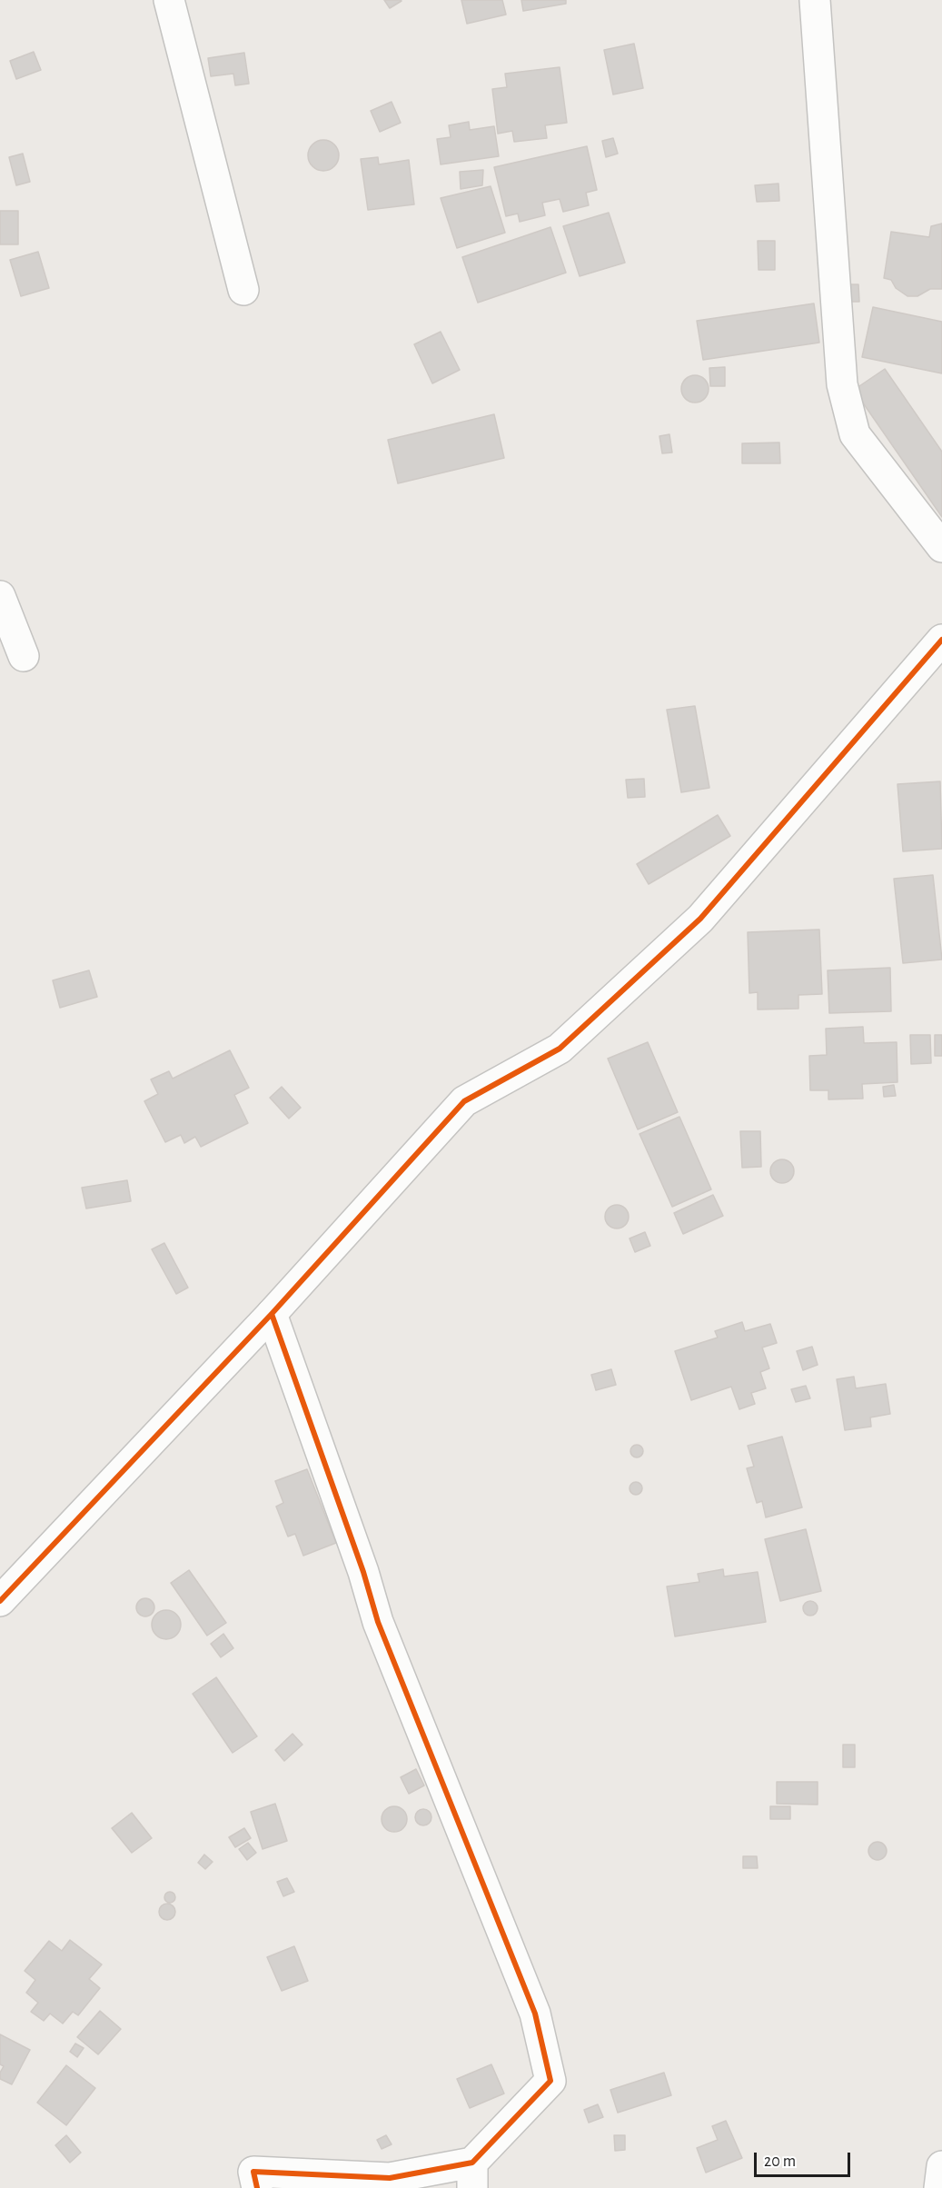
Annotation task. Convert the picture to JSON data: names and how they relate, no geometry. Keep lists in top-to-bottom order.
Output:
{
  "scale_bar": "20 m"
}
